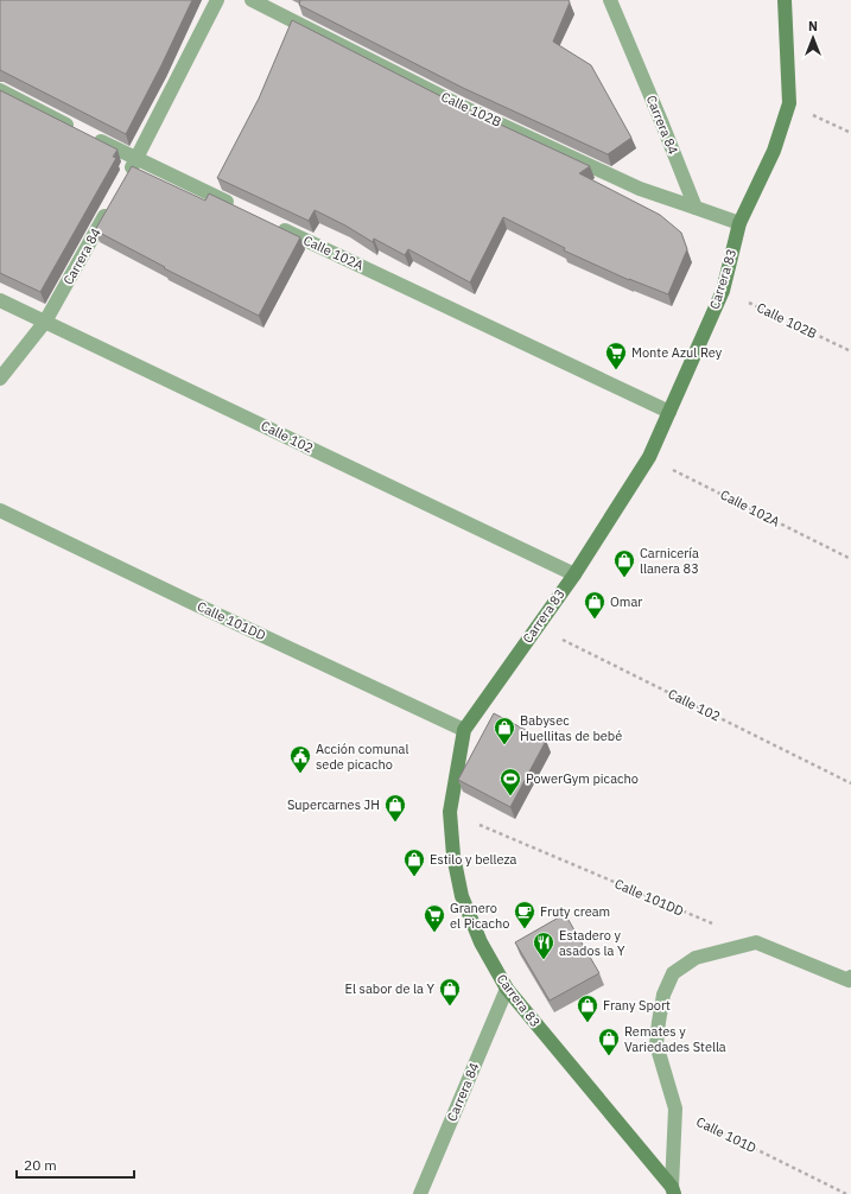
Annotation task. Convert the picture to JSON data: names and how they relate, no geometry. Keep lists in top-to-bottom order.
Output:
{
  "streets": {
    "street": [
      "Calle 102B",
      "Carrera 84",
      "Calle 102A",
      "Carrera 83",
      "Calle 102",
      "Calle 101DD",
      "Calle 101D"
    ]
  },
  "crossings": [
    ["Calle 102B", "Carrera 84"],
    ["Calle 102B", "Carrera 83"],
    ["Carrera 84", "Carrera 83"],
    ["Carrera 84", "Calle 102"],
    ["Calle 102A", "Carrera 83"],
    ["Carrera 83", "Calle 102"],
    ["Carrera 83", "Calle 101DD"],
    ["Carrera 83", "Calle 101D"]
  ],
  "places": {
    "supermarket": ["Monte Azul Rey", "Granero el Picacho"],
    "shop": [
      "Carnicería llanera 83",
      "Omar",
      "Babysec Huellitas de bebé",
      "Supercarnes JH",
      "Estilo y belleza",
      "El sabor de la Y",
      "Frany Sport",
      "Remates y Variedades Stella"
    ],
    "public building": ["Acción comunal sede picacho"],
    "sports": ["PowerGym picacho"],
    "cafe": ["Fruty cream"],
    "restaurant": ["Estadero y asados la Y"]
  },
  "scale_bar": "20 m",
  "north": "top"
}
